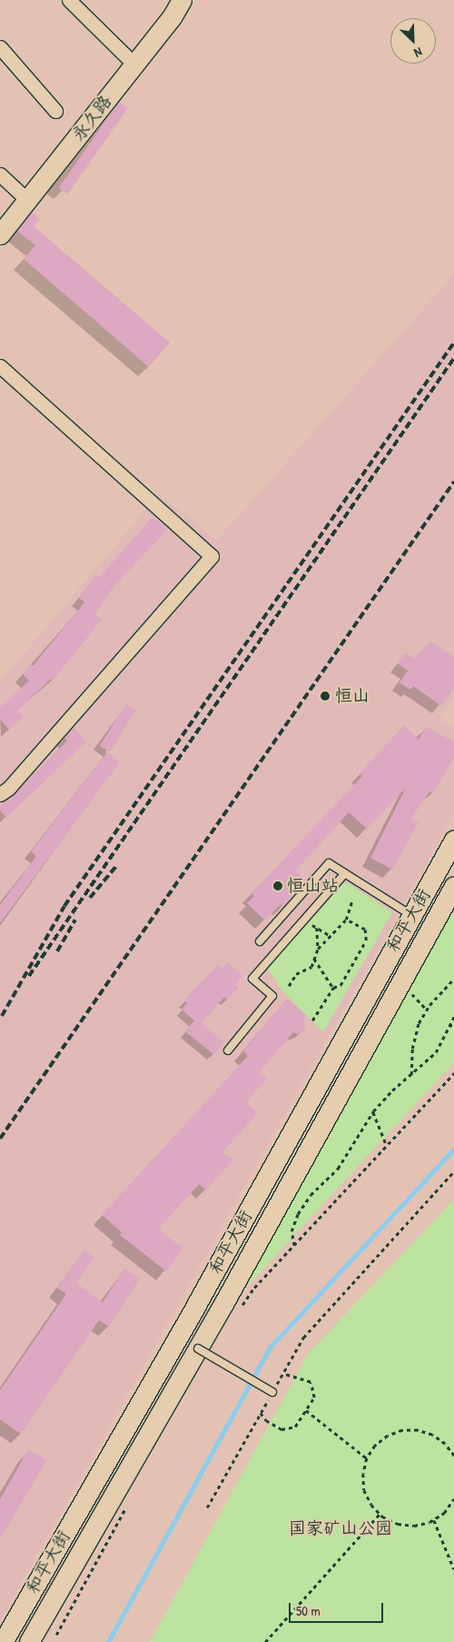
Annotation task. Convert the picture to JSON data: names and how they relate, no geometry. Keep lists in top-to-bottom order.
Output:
{
  "streets": {
    "main road": ["永久路", "和平大街"]
  },
  "parks": ["国家矿山公园"],
  "places": ["恒山", "恒山站"],
  "scale_bar": "50 m",
  "north": "bottom right"
}
